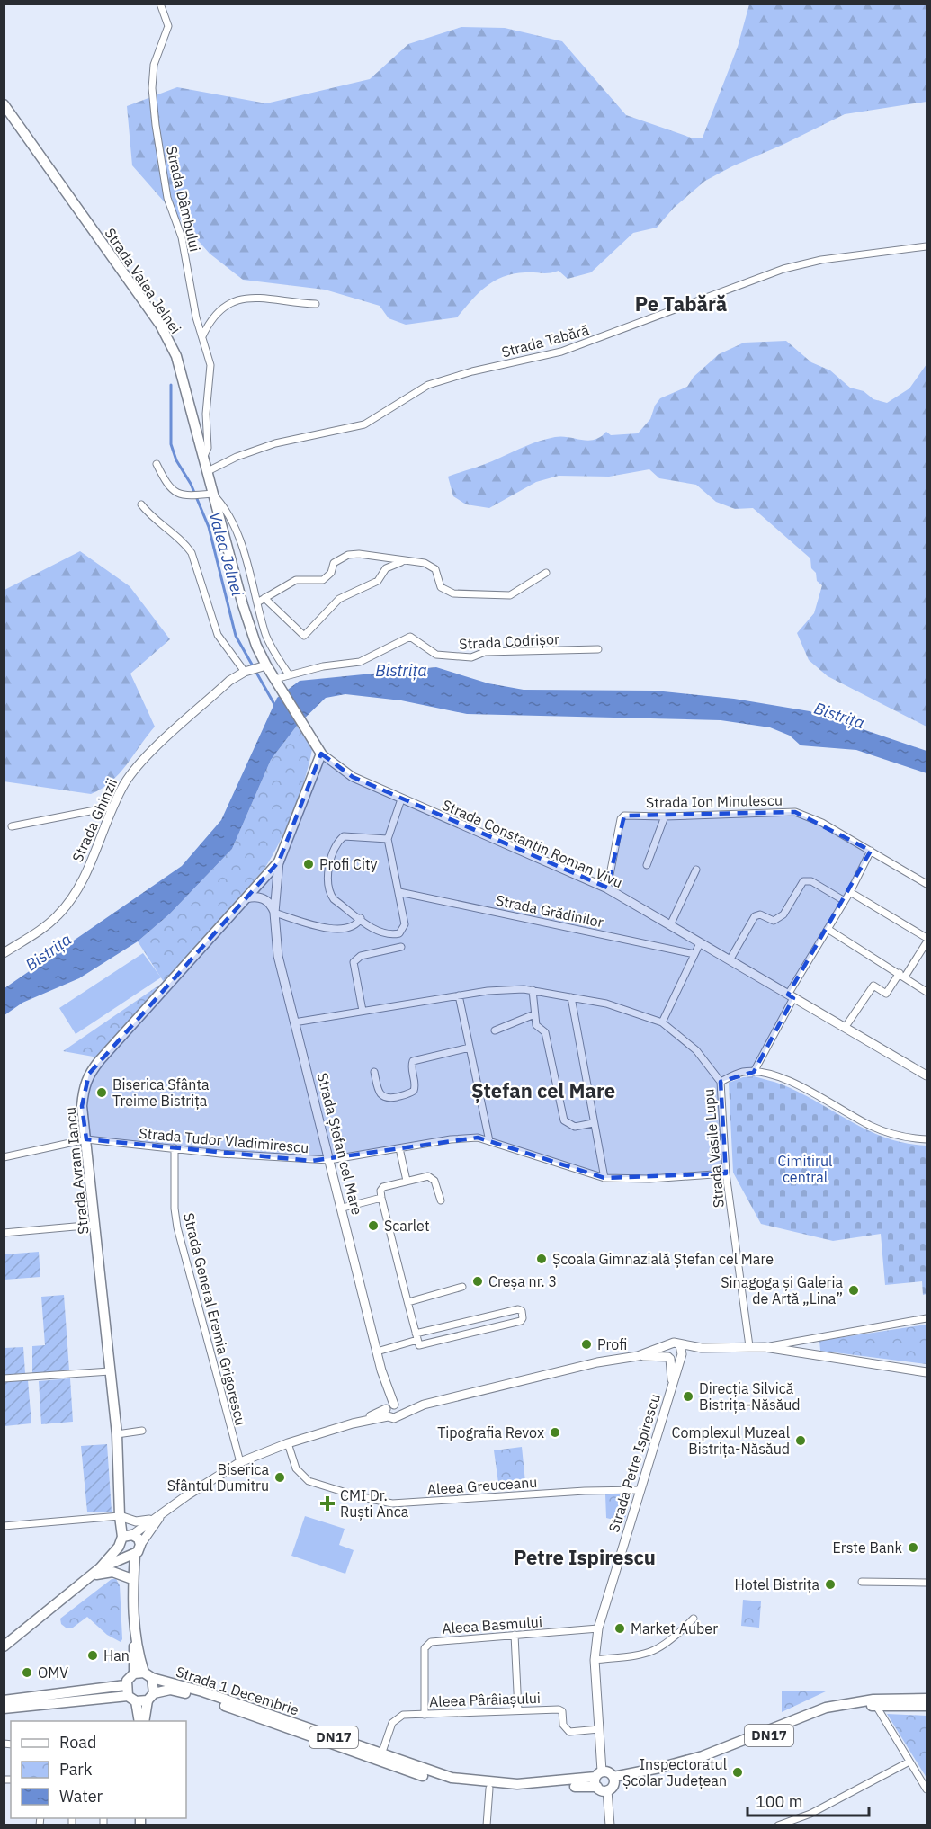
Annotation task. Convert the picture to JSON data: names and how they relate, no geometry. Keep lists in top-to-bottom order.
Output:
{
  "streets": {
    "main road": [
      "Strada Valea Jelnei",
      "Strada Ștefan cel Mare",
      "Strada Avram Iancu",
      "Strada 1 Decembrie",
      "DN17"
    ],
    "street": [
      "Strada Dâmbului",
      "Strada Tabără",
      "Strada Codrișor",
      "Strada Ion Minulescu",
      "Strada Ghinzii",
      "Strada Constantin Roman Vivu",
      "Strada Grădinilor",
      "Strada Tudor Vladimirescu",
      "Strada Vasile Lupu",
      "Strada General Eremia Grigorescu",
      "Strada Petre Ispirescu",
      "Aleea Greuceanu",
      "Aleea Basmului",
      "Aleea Pârâiașului"
    ]
  },
  "crossings": [
    ["Strada Dâmbului", "Strada Valea Jelnei"],
    ["Strada Valea Jelnei", "Strada Tabără"],
    ["Strada Valea Jelnei", "Strada Codrișor"],
    ["Strada Valea Jelnei", "Strada Ghinzii"],
    ["Strada Valea Jelnei", "Strada Constantin Roman Vivu"],
    ["Strada Valea Jelnei", "Strada Ștefan cel Mare"],
    ["Strada Ion Minulescu", "Strada Constantin Roman Vivu"],
    ["Strada Constantin Roman Vivu", "Strada Ștefan cel Mare"],
    ["Strada Tudor Vladimirescu", "Strada Ștefan cel Mare"],
    ["Strada Tudor Vladimirescu", "Strada Vasile Lupu"],
    ["Strada Tudor Vladimirescu", "Strada Avram Iancu"],
    ["Strada Tudor Vladimirescu", "Strada General Eremia Grigorescu"],
    ["Strada Ștefan cel Mare", "Strada Vasile Lupu"],
    ["Strada Ștefan cel Mare", "Strada Avram Iancu"],
    ["Strada Petre Ispirescu", "Aleea Greuceanu"],
    ["Strada Petre Ispirescu", "Aleea Basmului"],
    ["Strada Petre Ispirescu", "Strada 1 Decembrie"],
    ["Strada Petre Ispirescu", "Aleea Pârâiașului"],
    ["Aleea Basmului", "Aleea Pârâiașului"],
    ["Strada 1 Decembrie", "Aleea Pârâiașului"],
    ["Strada 1 Decembrie", "DN17"]
  ],
  "districts": ["Pe Tabără", "Ștefan cel Mare", "Petre Ispirescu"],
  "water": ["Valea Jelnei", "Bistrița"],
  "parks": ["Cimitirul central"],
  "places": {
    "other": [
      "Profi City",
      "Biserica Sfânta Treime Bistrița",
      "Scarlet",
      "Școala Gimnazială Ștefan cel Mare",
      "Creșa nr. 3",
      "Sinagoga și Galeria de Artă „Lina”",
      "Profi",
      "Direcția Silvică Bistrița-Năsăud",
      "Tipografia Revox",
      "Complexul Muzeal Bistrița-Năsăud",
      "Biserica Sfântul Dumitru",
      "Erste Bank",
      "Hotel Bistrița",
      "Market Auber",
      "Han",
      "OMV",
      "Inspectoratul Școlar Județean"
    ],
    "health": ["CMI Dr. Ruști Anca"]
  },
  "legend": ["Road", "Park", "Water"],
  "scale_bar": "100 m"
}
